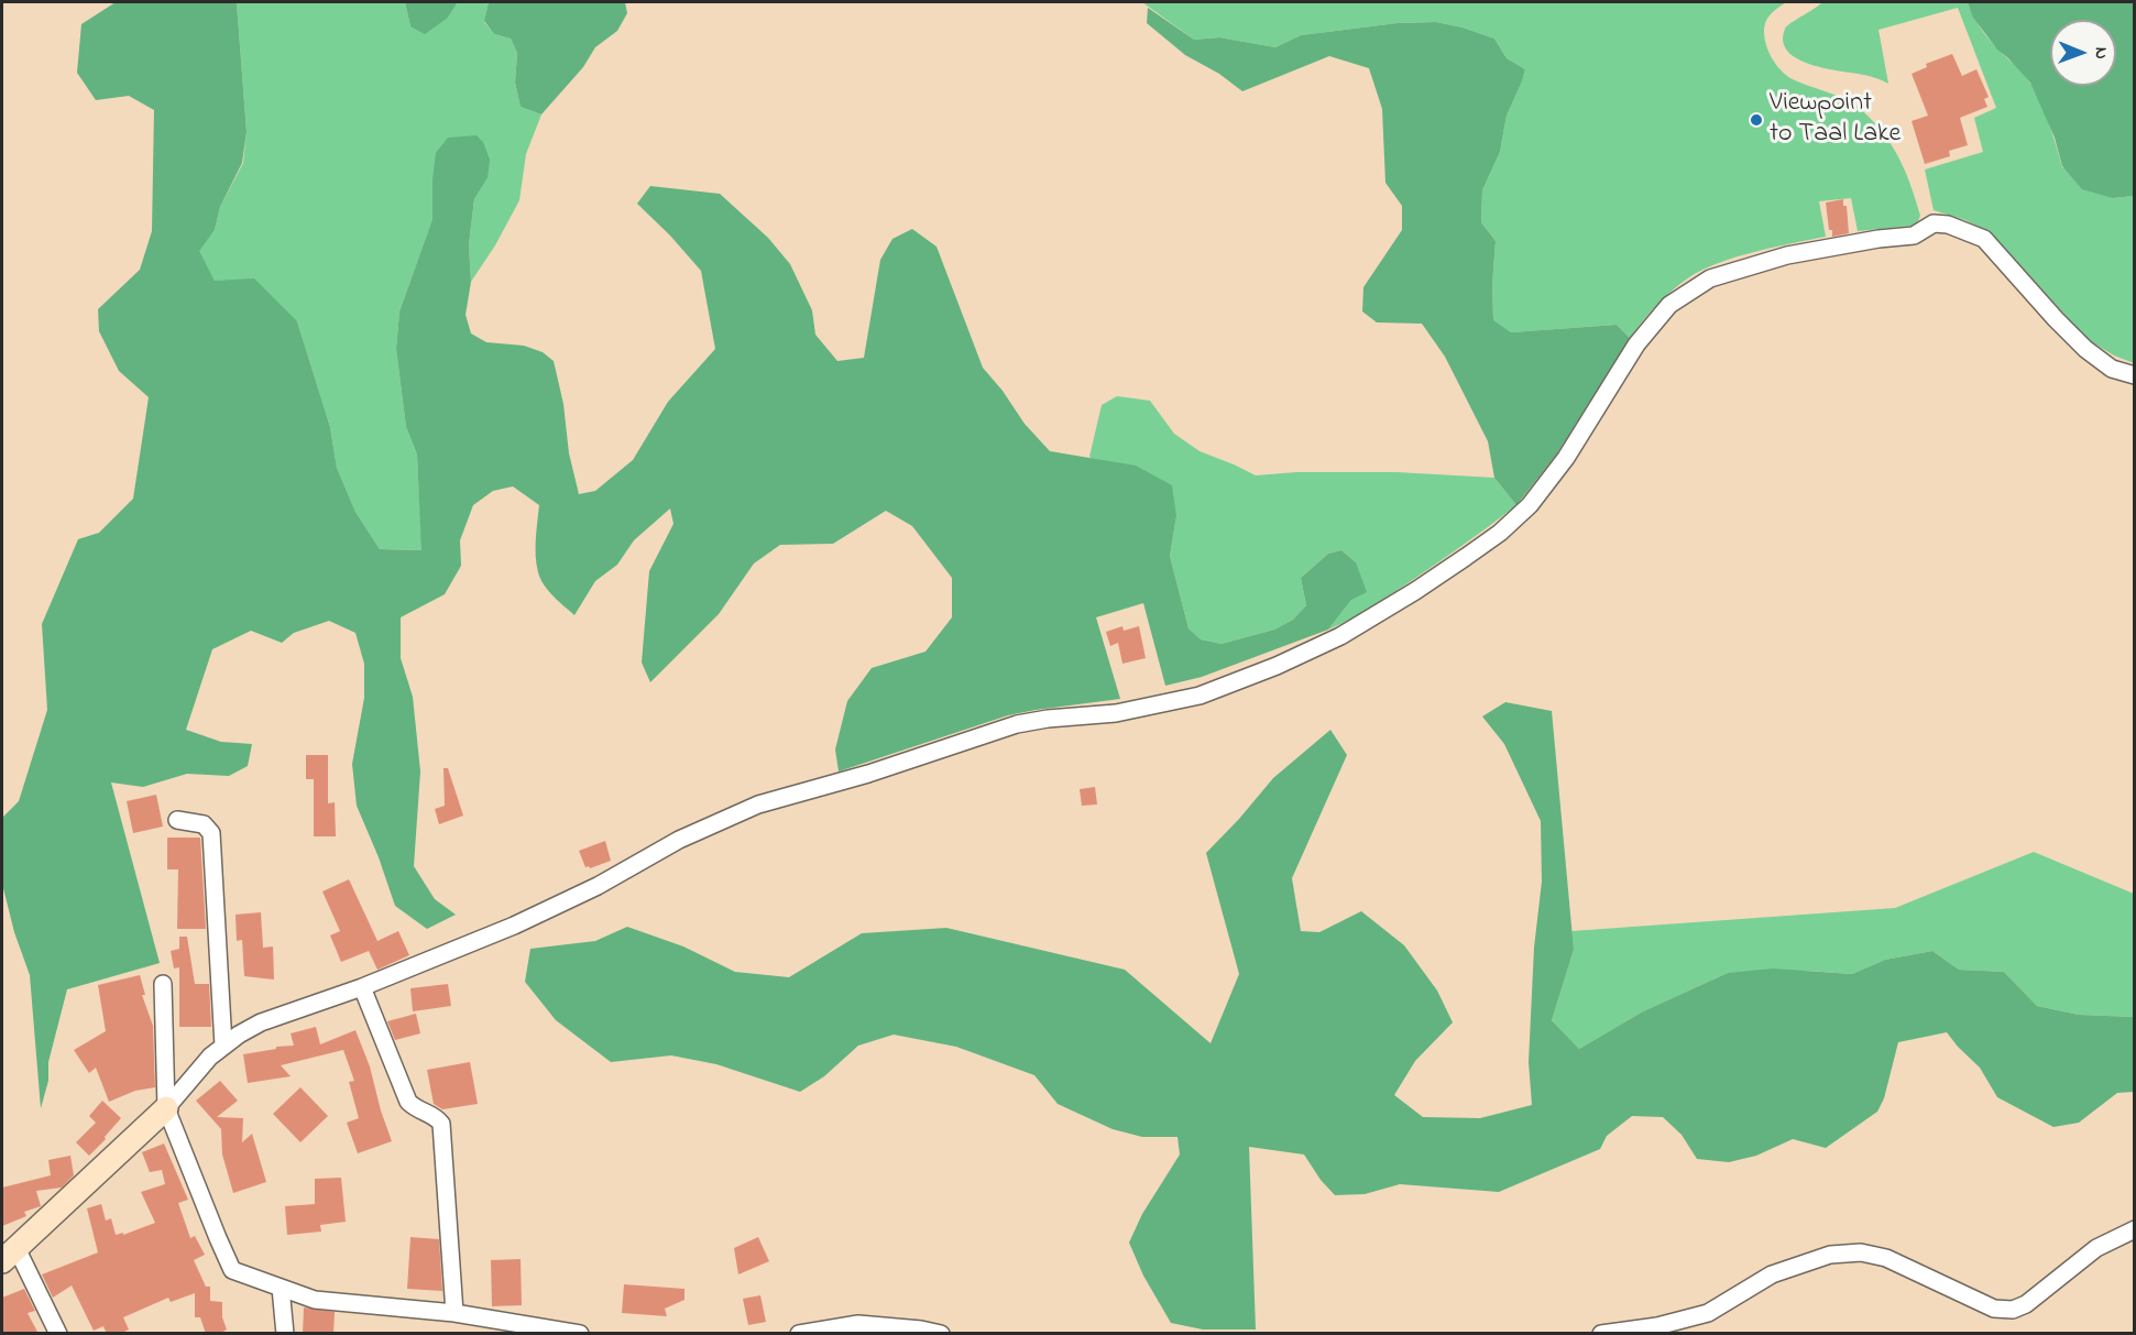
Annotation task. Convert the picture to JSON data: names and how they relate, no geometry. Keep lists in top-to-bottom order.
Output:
{
  "places": ["Viewpoint to Taal Lake"],
  "north": "right"
}
